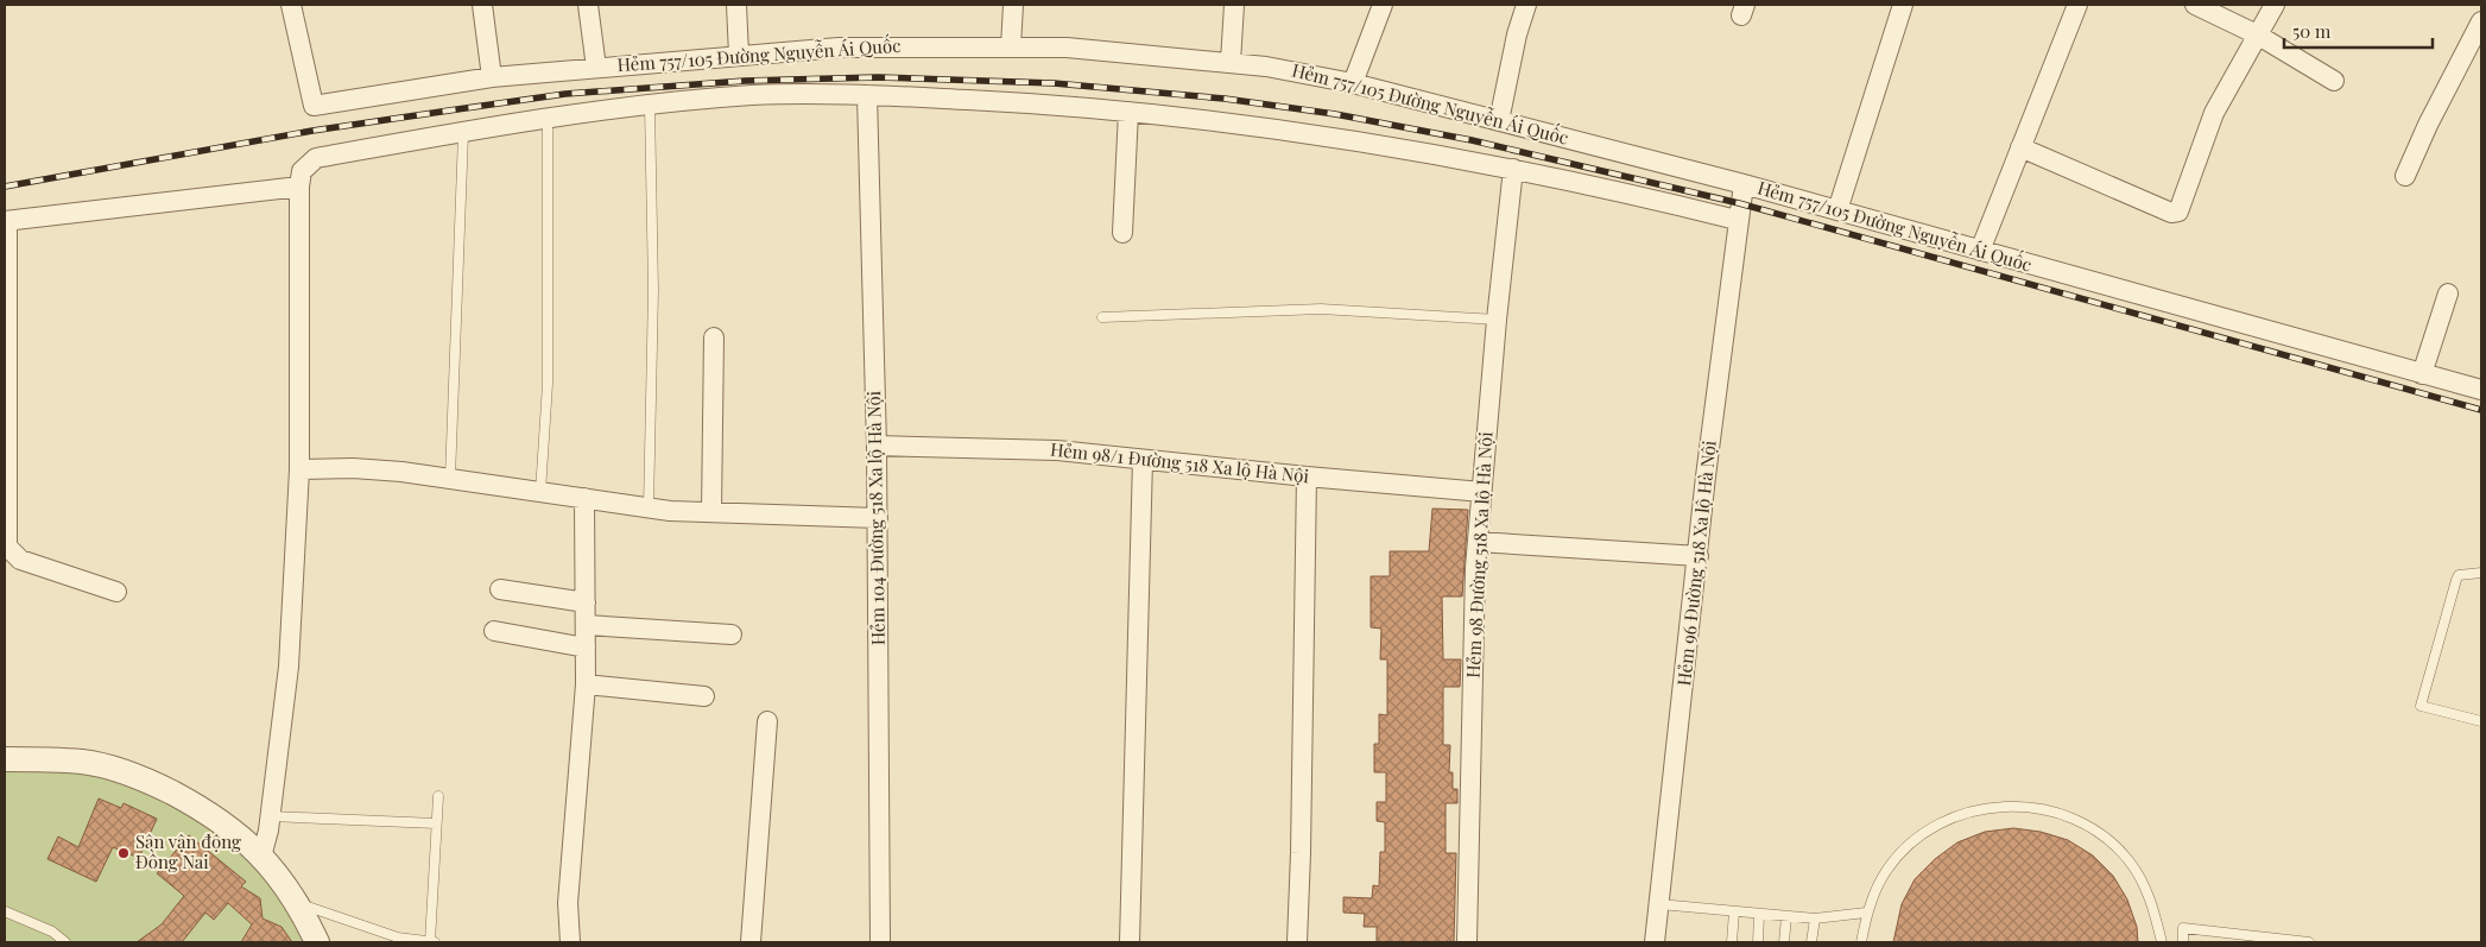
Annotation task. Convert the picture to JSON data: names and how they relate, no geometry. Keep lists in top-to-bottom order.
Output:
{
  "streets": {
    "street": [
      "Hẻm 757/105 Đường Nguyễn Ái Quốc",
      "Hẻm 98/1 Đường 518 Xa lộ Hà Nội",
      "Hẻm 104 Đường 518 Xa lộ Hà Nội",
      "Hẻm 98 Đường 518 Xa lộ Hà Nội",
      "Hẻm 96 Đường 518 Xa lộ Hà Nội"
    ]
  },
  "crossings": [
    ["Hẻm 757/105 Đường Nguyễn Ái Quốc", "Hẻm 96 Đường 518 Xa lộ Hà Nội"],
    ["Hẻm 98/1 Đường 518 Xa lộ Hà Nội", "Hẻm 104 Đường 518 Xa lộ Hà Nội"],
    ["Hẻm 98/1 Đường 518 Xa lộ Hà Nội", "Hẻm 98 Đường 518 Xa lộ Hà Nội"]
  ],
  "places": ["Sân vận động Đồng Nai"],
  "scale_bar": "50 m"
}
